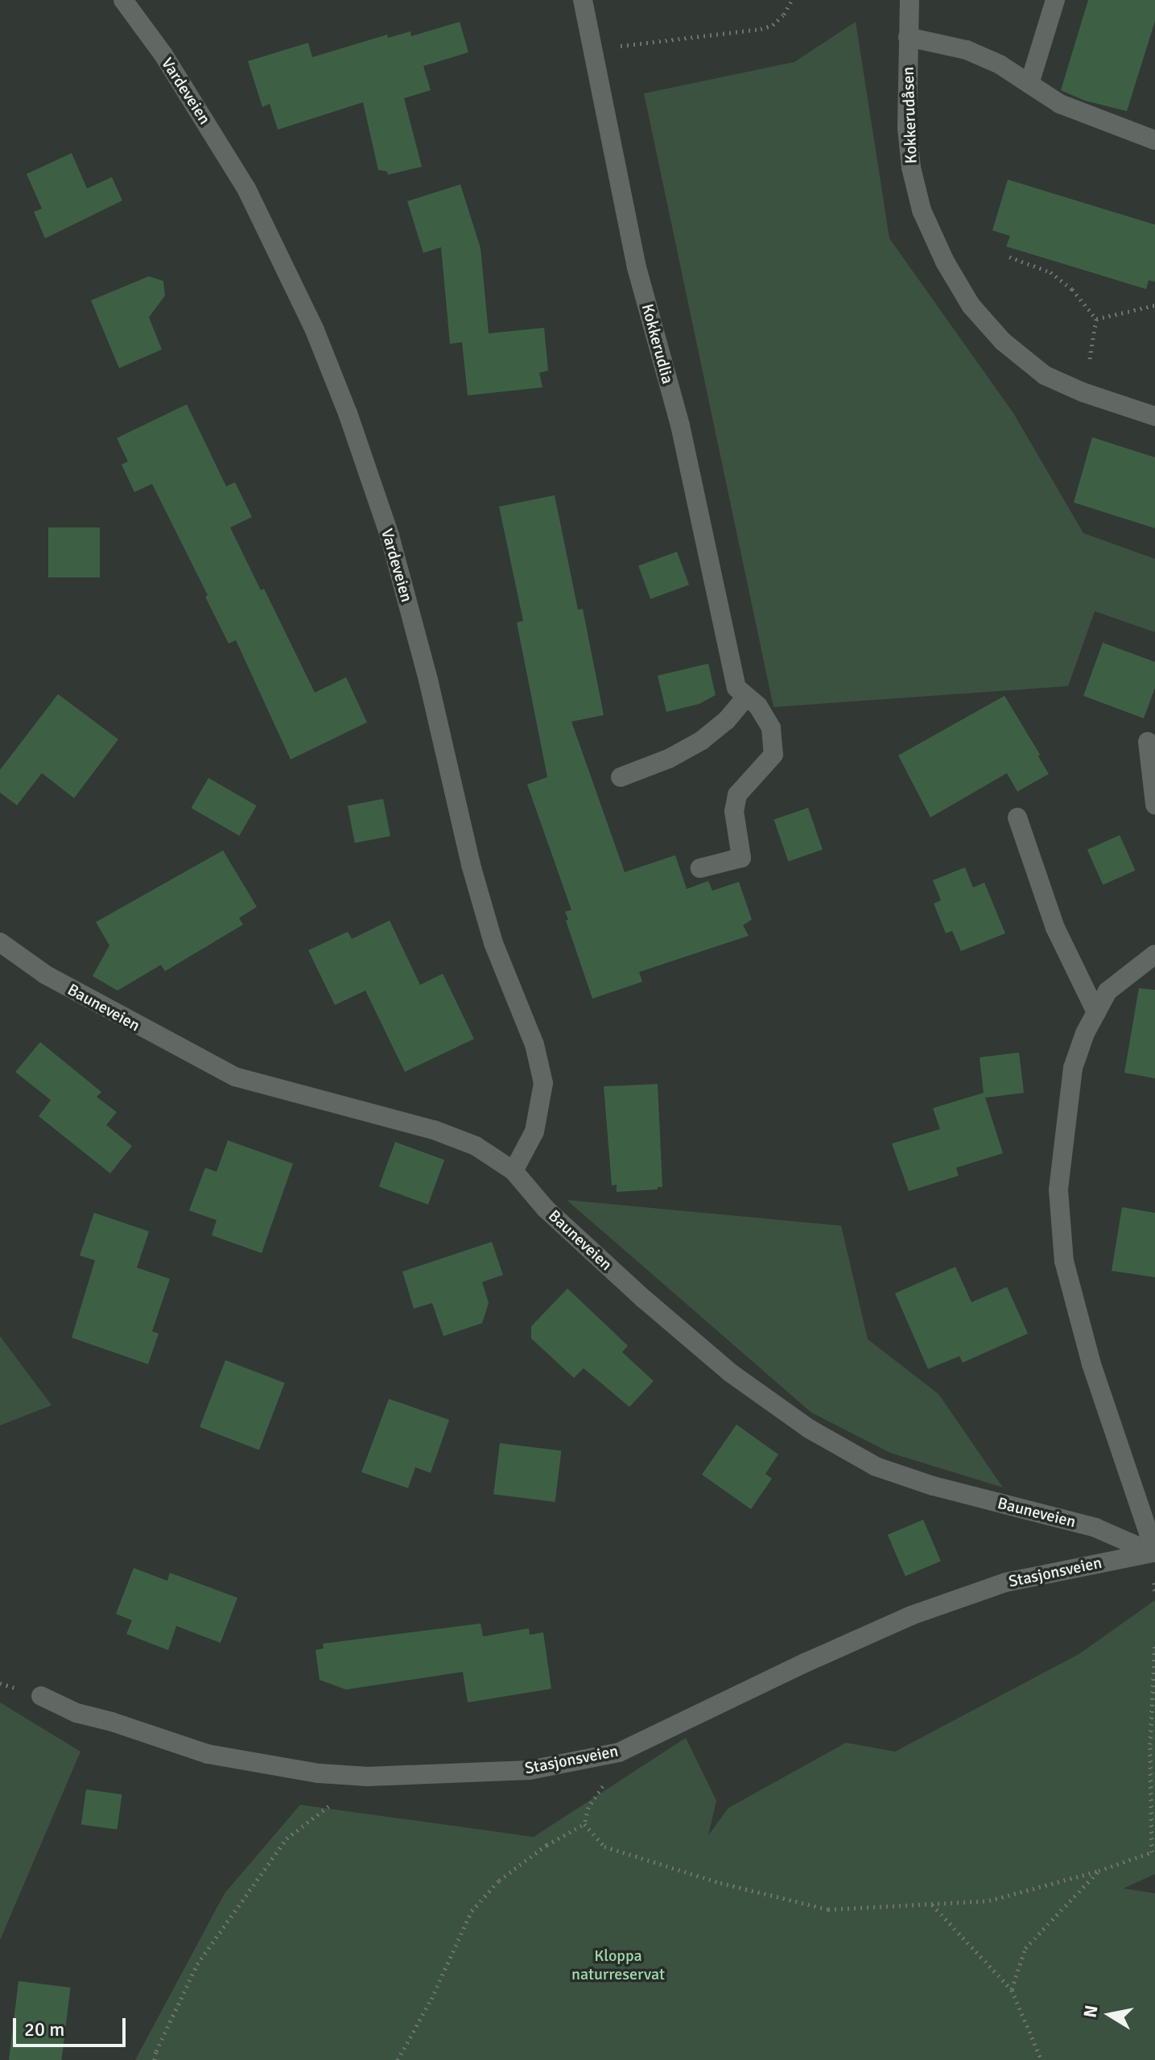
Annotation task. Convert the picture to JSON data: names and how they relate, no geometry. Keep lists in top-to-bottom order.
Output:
{
  "streets": {
    "street": [
      "Vardeveien",
      "Kokkerudåsen",
      "Kokkerudlia",
      "Bauneveien",
      "Stasjonsveien"
    ]
  },
  "crossings": [
    ["Vardeveien", "Bauneveien"],
    ["Bauneveien", "Stasjonsveien"]
  ],
  "parks": ["Kloppa naturreservat"],
  "scale_bar": "20 m",
  "north": "left"
}
